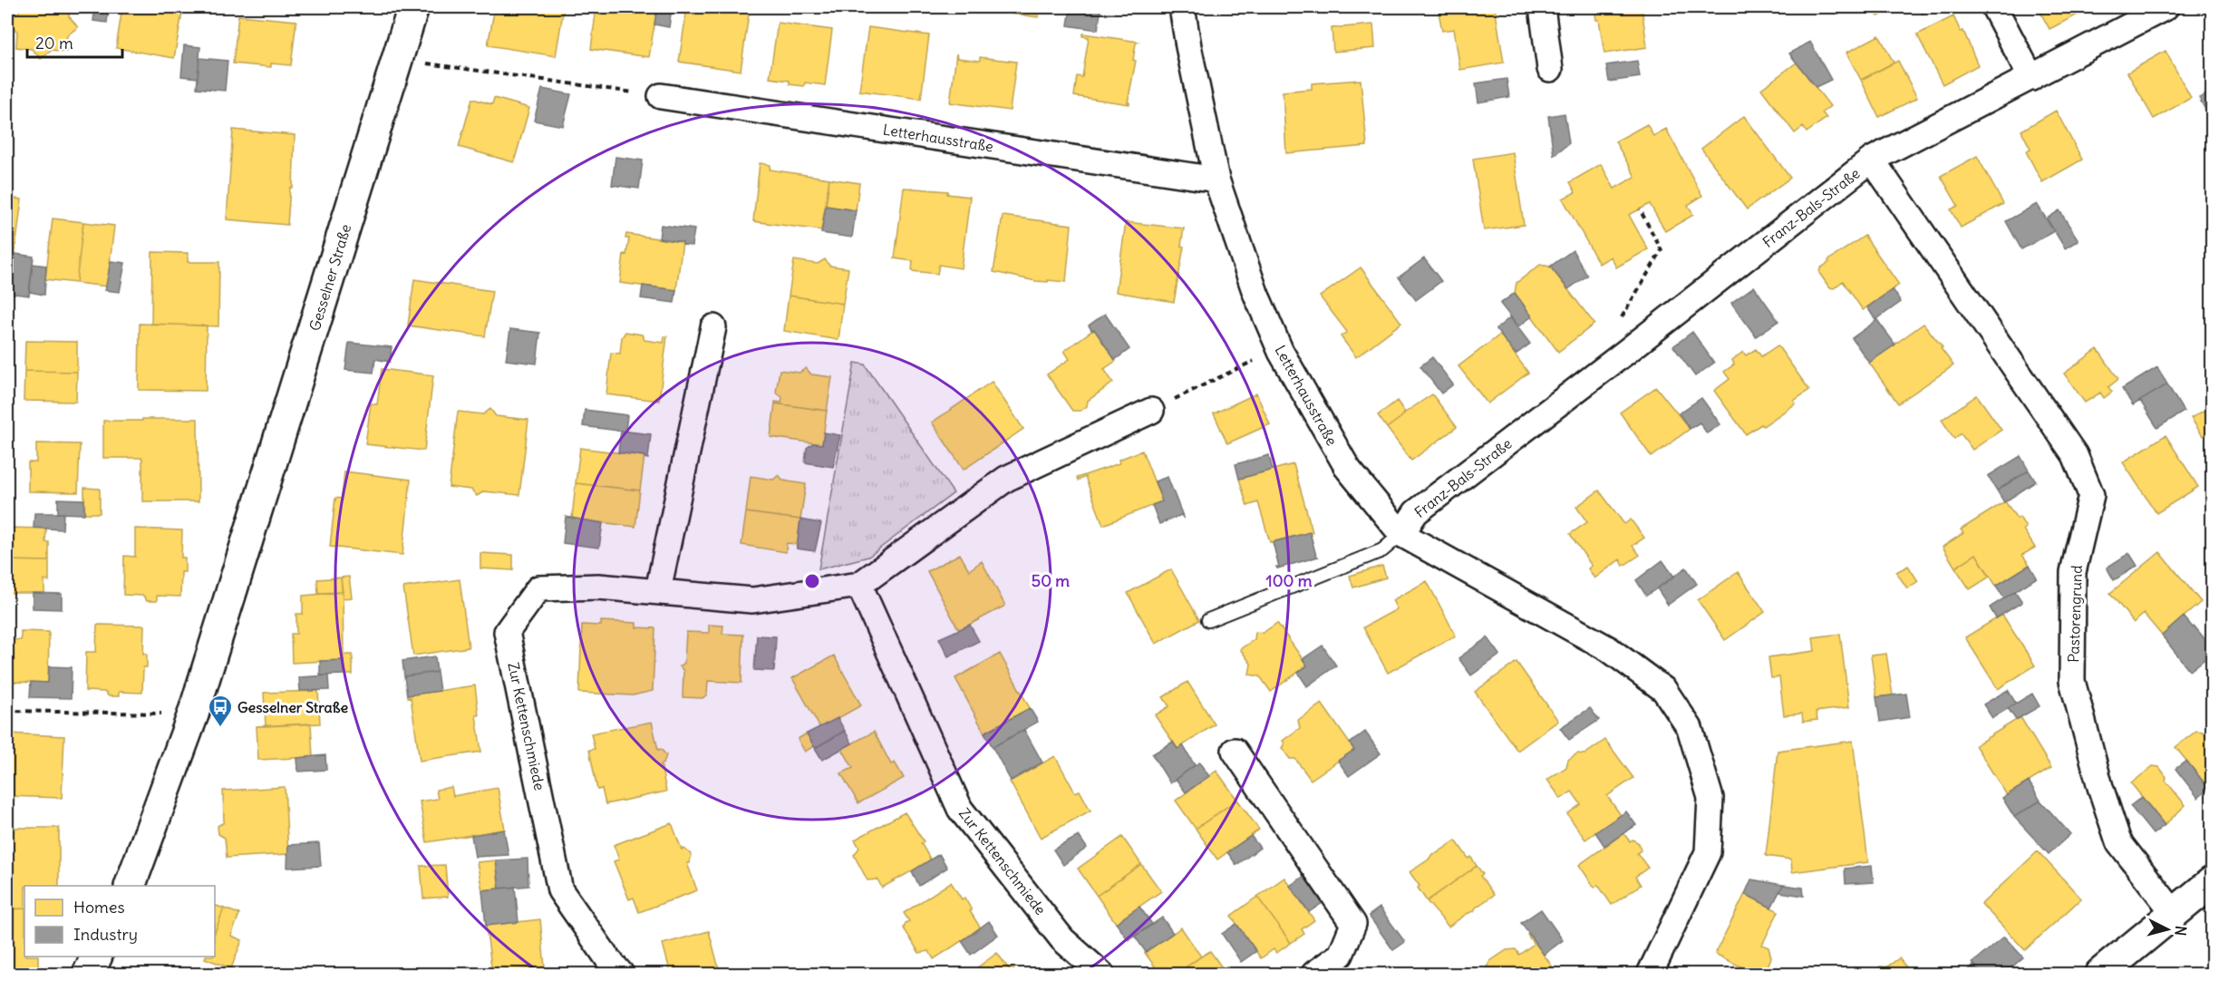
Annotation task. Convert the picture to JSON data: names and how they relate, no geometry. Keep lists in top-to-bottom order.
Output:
{
  "streets": {
    "street": [
      "Letterhausstraße",
      "Franz-Bals-Straße",
      "Gesselner Straße",
      "Pastorengrund",
      "Zur Kettenschmiede"
    ]
  },
  "crossings": [
    ["Letterhausstraße", "Franz-Bals-Straße"],
    ["Franz-Bals-Straße", "Pastorengrund"]
  ],
  "places": {
    "bus stop": ["Gesselner Straße"]
  },
  "legend": ["Homes", "Industry"],
  "scale_bar": "20 m",
  "north": "right",
  "rings": ["50 m", "100 m"]
}
